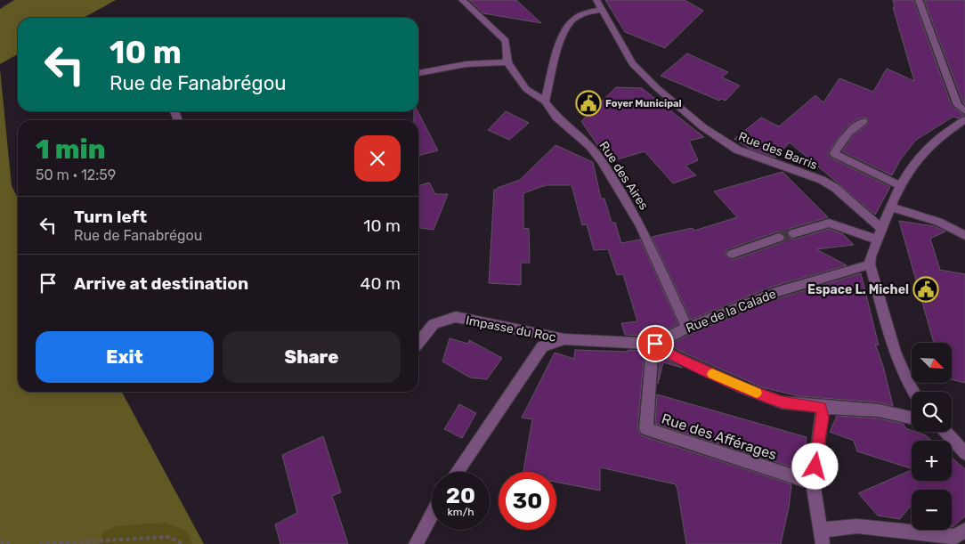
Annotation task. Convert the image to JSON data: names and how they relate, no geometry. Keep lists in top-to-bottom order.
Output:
{
  "streets": {
    "street": [
      "Rue des Barris",
      "Rue des Aires",
      "Rue de la Calade",
      "Impasse du Roc",
      "Rue des Afférages"
    ]
  },
  "crossings": [
    ["Rue des Aires", "Rue de la Calade"],
    ["Rue de la Calade", "Impasse du Roc"],
    ["Rue de la Calade", "Rue des Afférages"]
  ],
  "places": {
    "public building": ["Foyer Municipal", "Espace L. Michel"]
  },
  "north": "bottom right",
  "page": {
    "turn": ["10 m", "Rue de Fanabrégou"],
    "heading": ["1 min", "50 m · 12:59"],
    "list": [
      {
        "name": "Turn left",
        "note": "Rue de Fanabrégou",
        "value": "10 m"
      },
      {
        "name": "Arrive at destination",
        "value": "40 m"
      }
    ],
    "buttons": ["Exit", "Share"],
    "map_buttons": ["+", "−"],
    "speed": "20 km/h",
    "limit": "30"
  }
}
